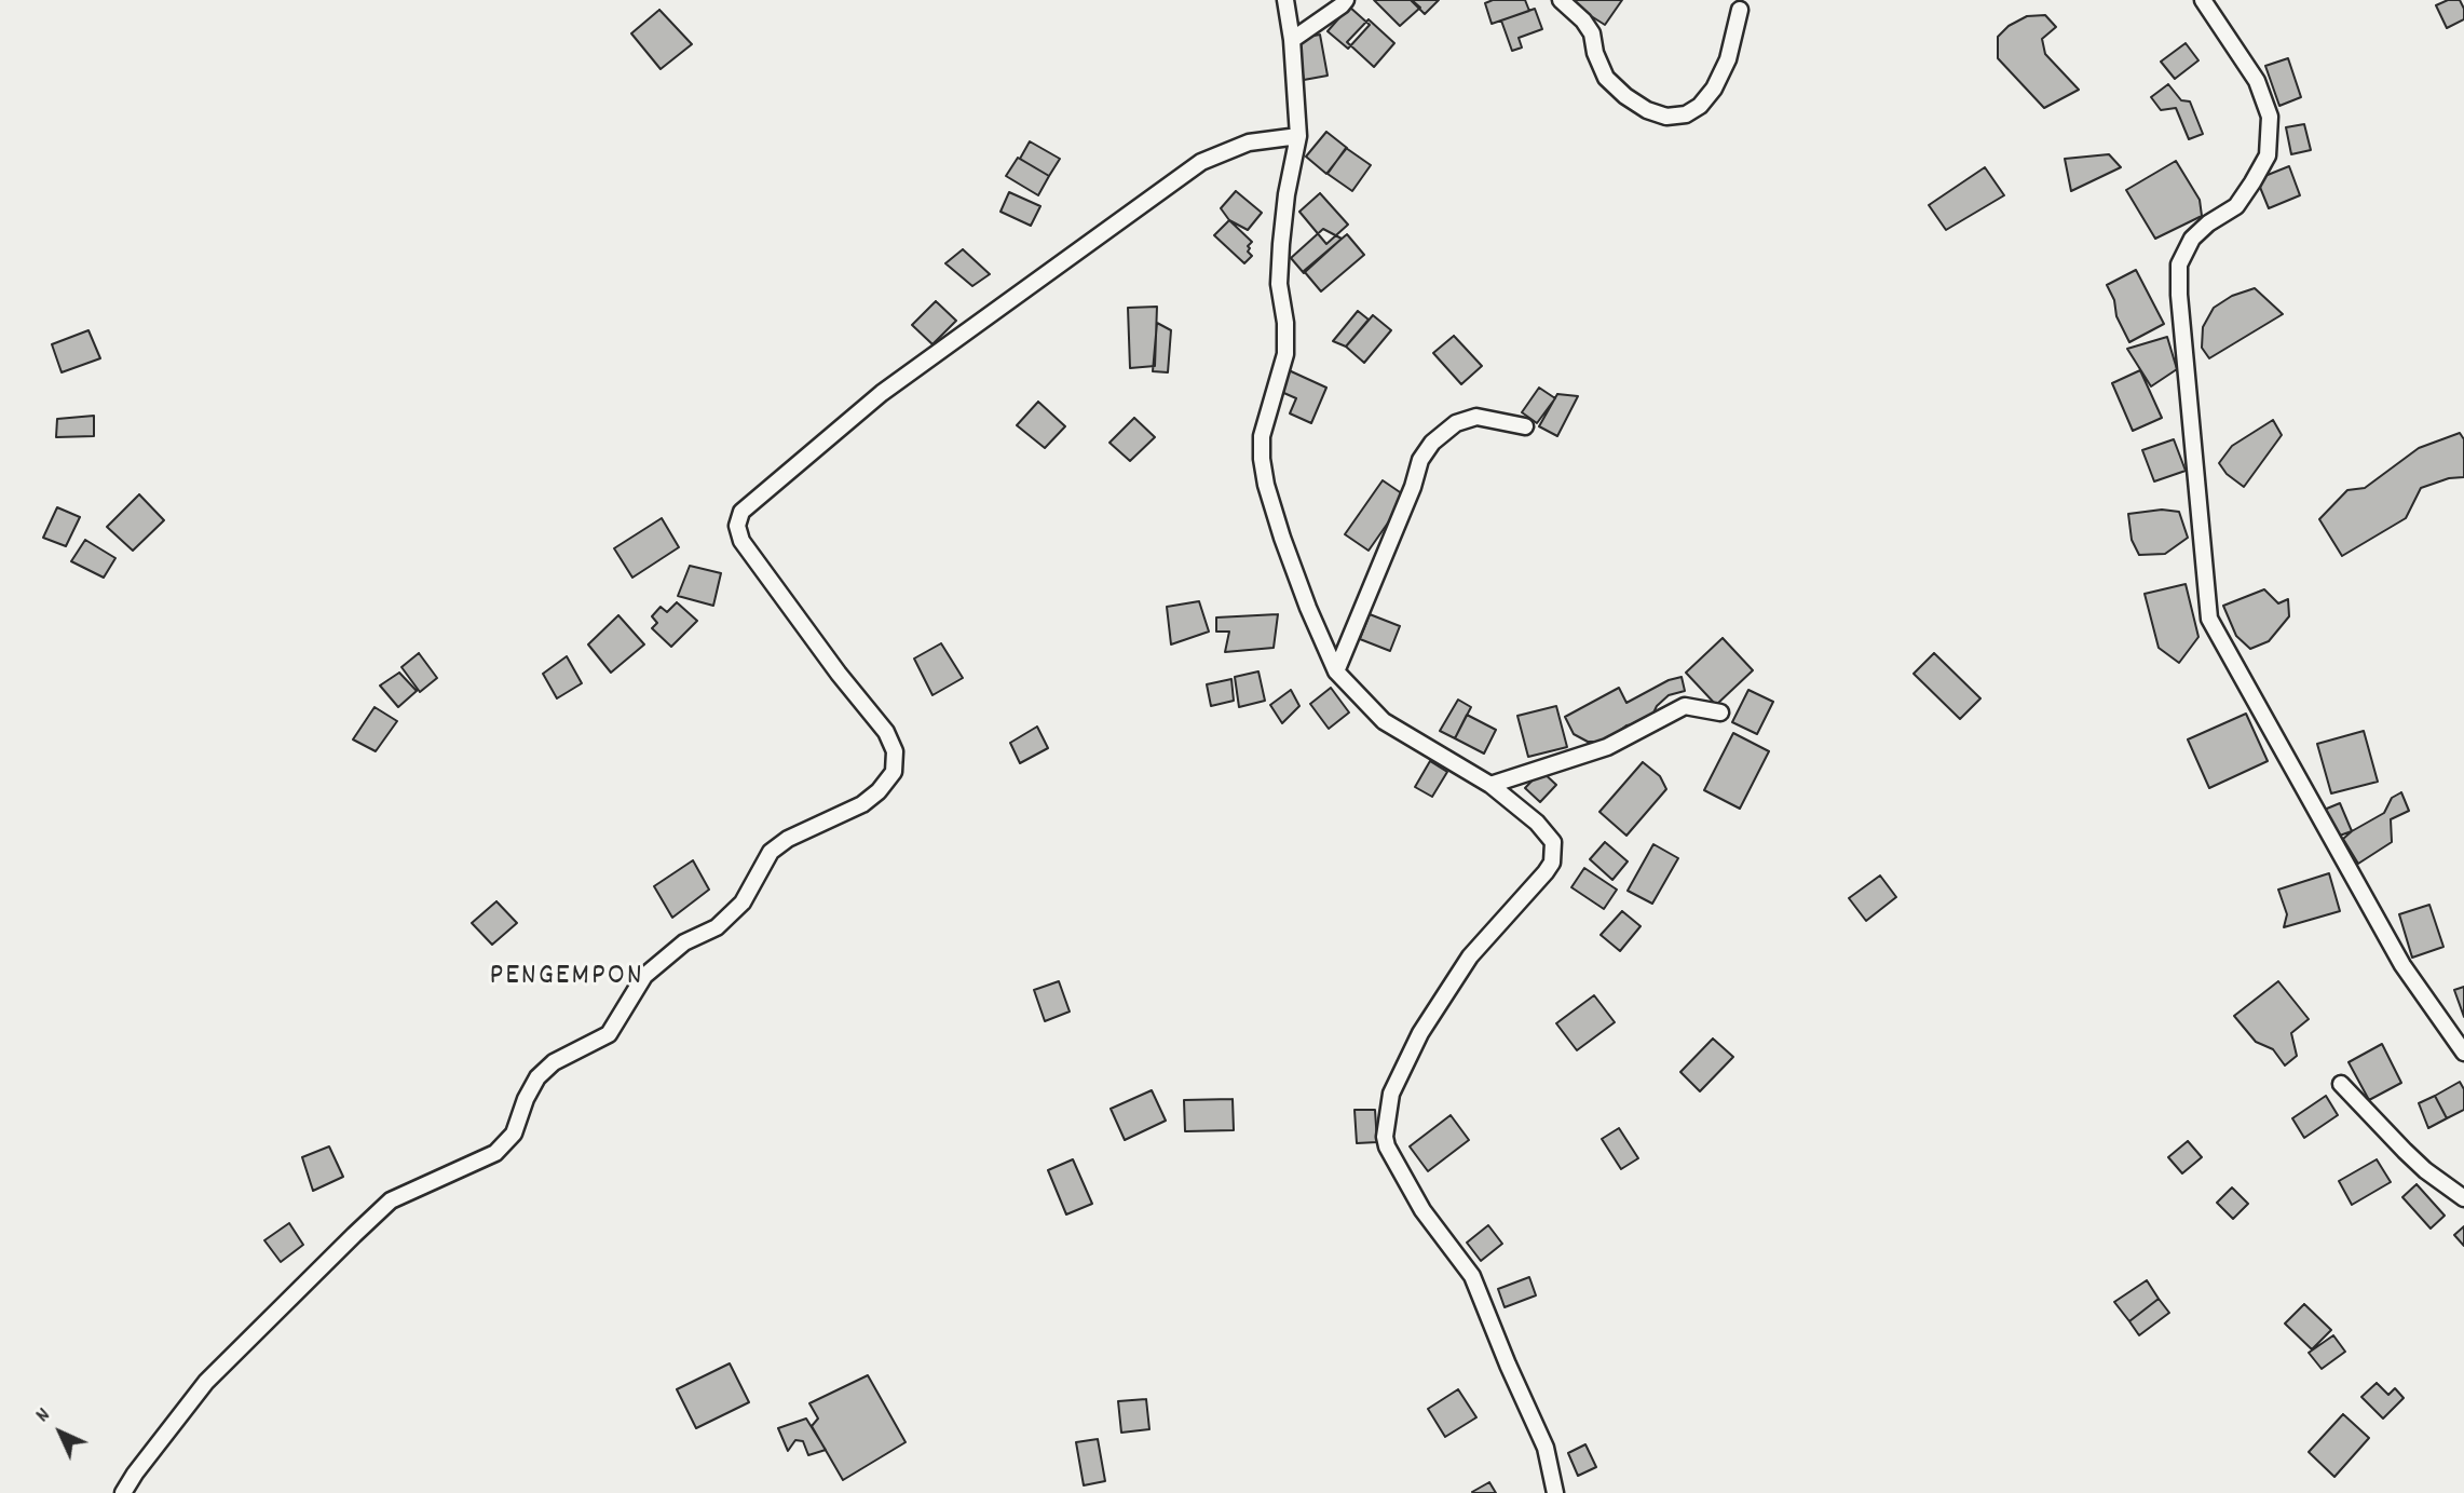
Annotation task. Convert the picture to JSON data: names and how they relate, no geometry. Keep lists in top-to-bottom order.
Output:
{
  "districts": ["PENGEMPON"],
  "north": "top left"
}
